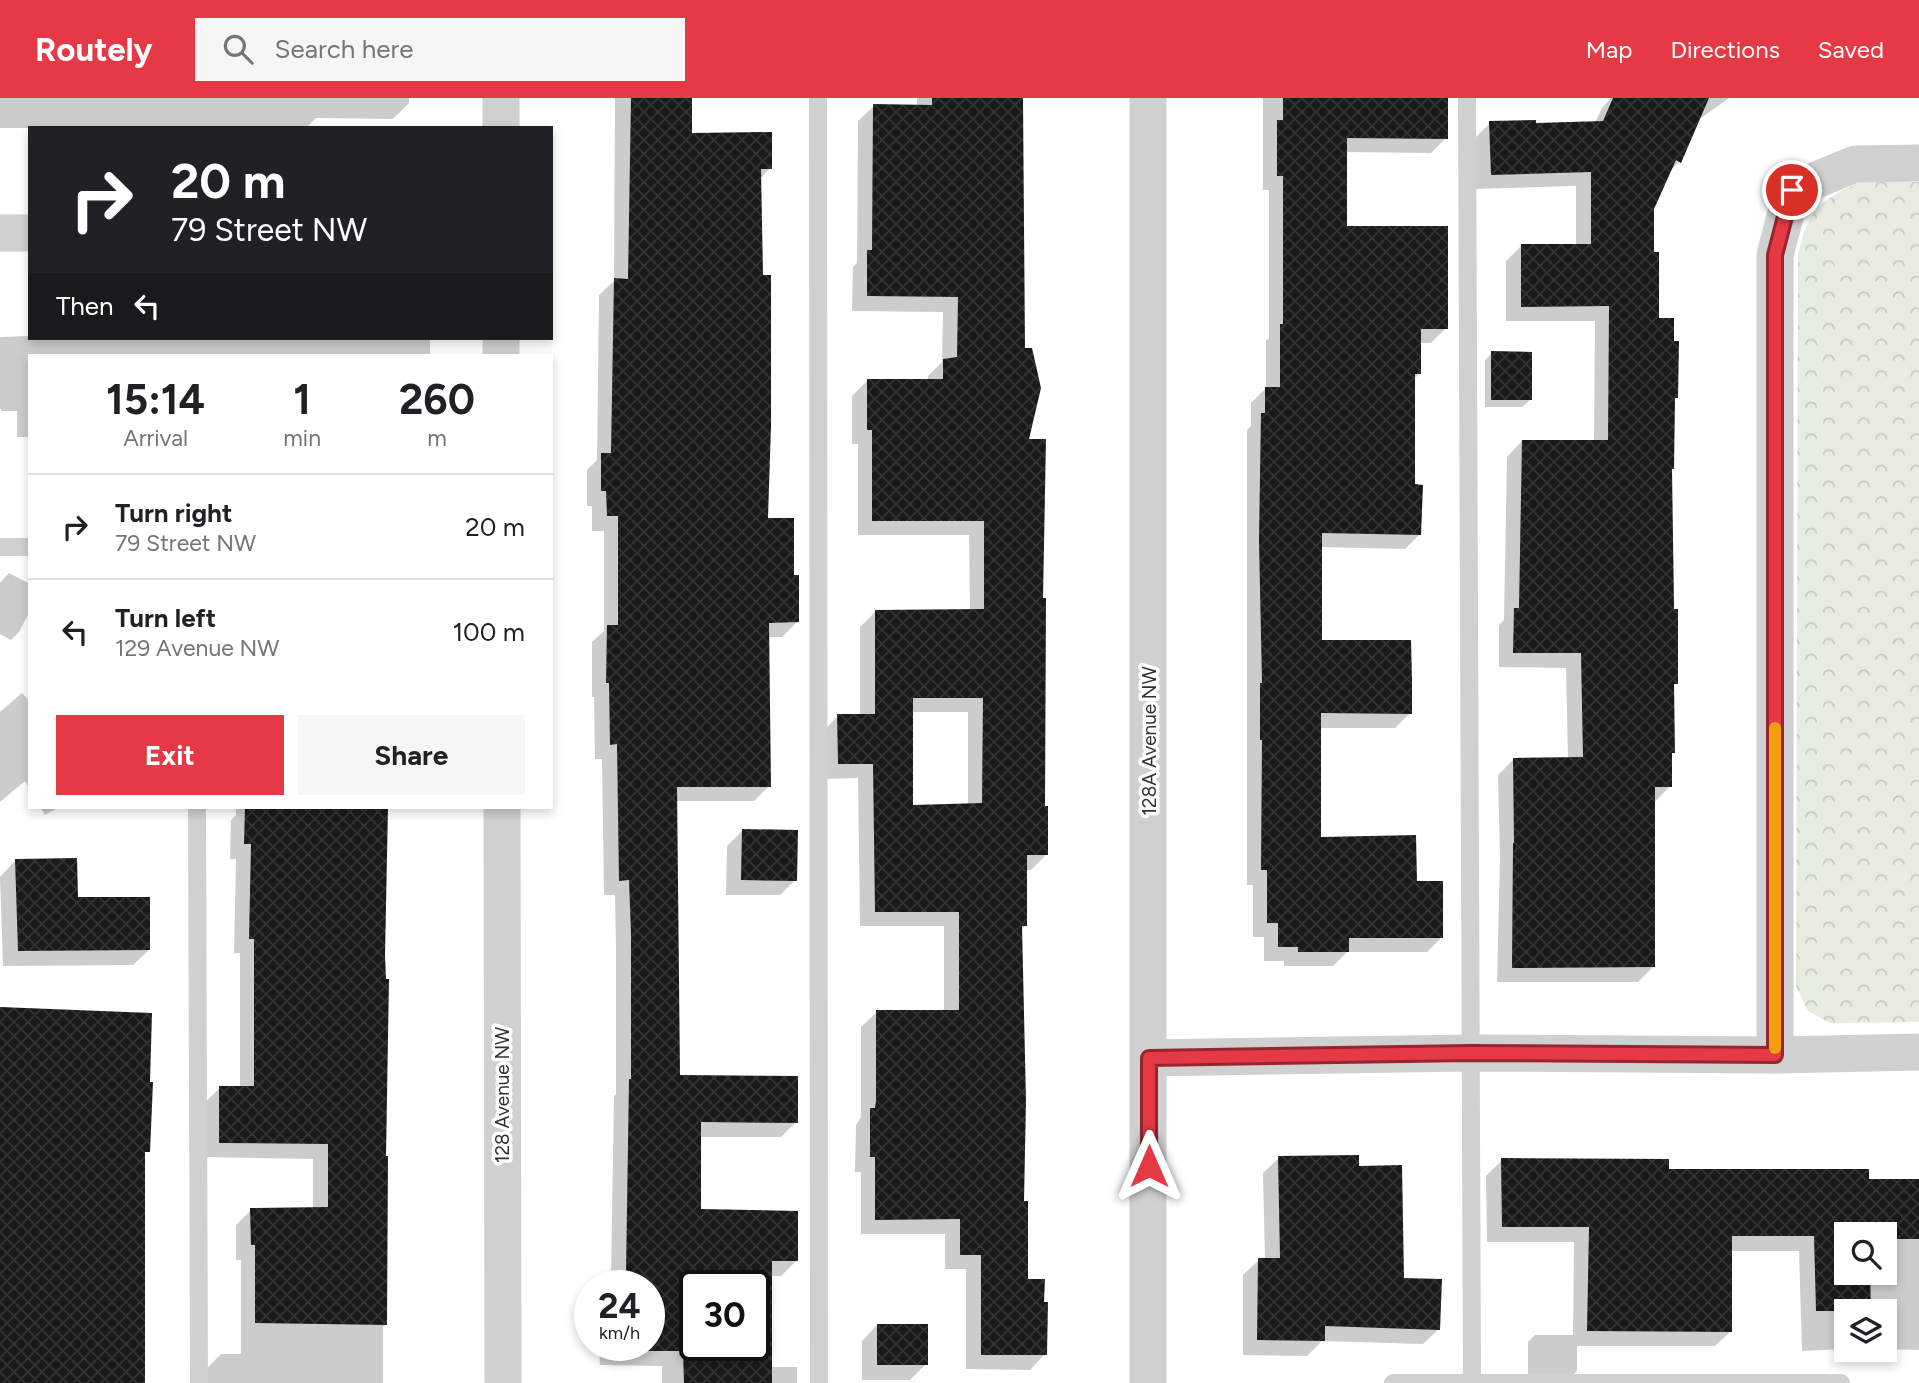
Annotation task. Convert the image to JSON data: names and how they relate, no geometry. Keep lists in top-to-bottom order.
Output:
{
  "streets": {
    "street": ["128A Avenue NW", "128 Avenue NW"]
  },
  "page": {
    "header": "Routely",
    "search": "Search here",
    "nav": ["Map", "Directions", "Saved"],
    "turn": ["20 m", "79 Street NW"],
    "then": "Then",
    "eta": [
      "15:14",
      "Arrival",
      "1",
      "min",
      "260",
      "m"
    ],
    "list": [
      {
        "name": "Turn right",
        "note": "79 Street NW",
        "value": "20 m"
      },
      {
        "name": "Turn left",
        "note": "129 Avenue NW",
        "value": "100 m"
      }
    ],
    "buttons": ["Exit", "Share"],
    "speed": "24 km/h",
    "limit": "30"
  }
}
